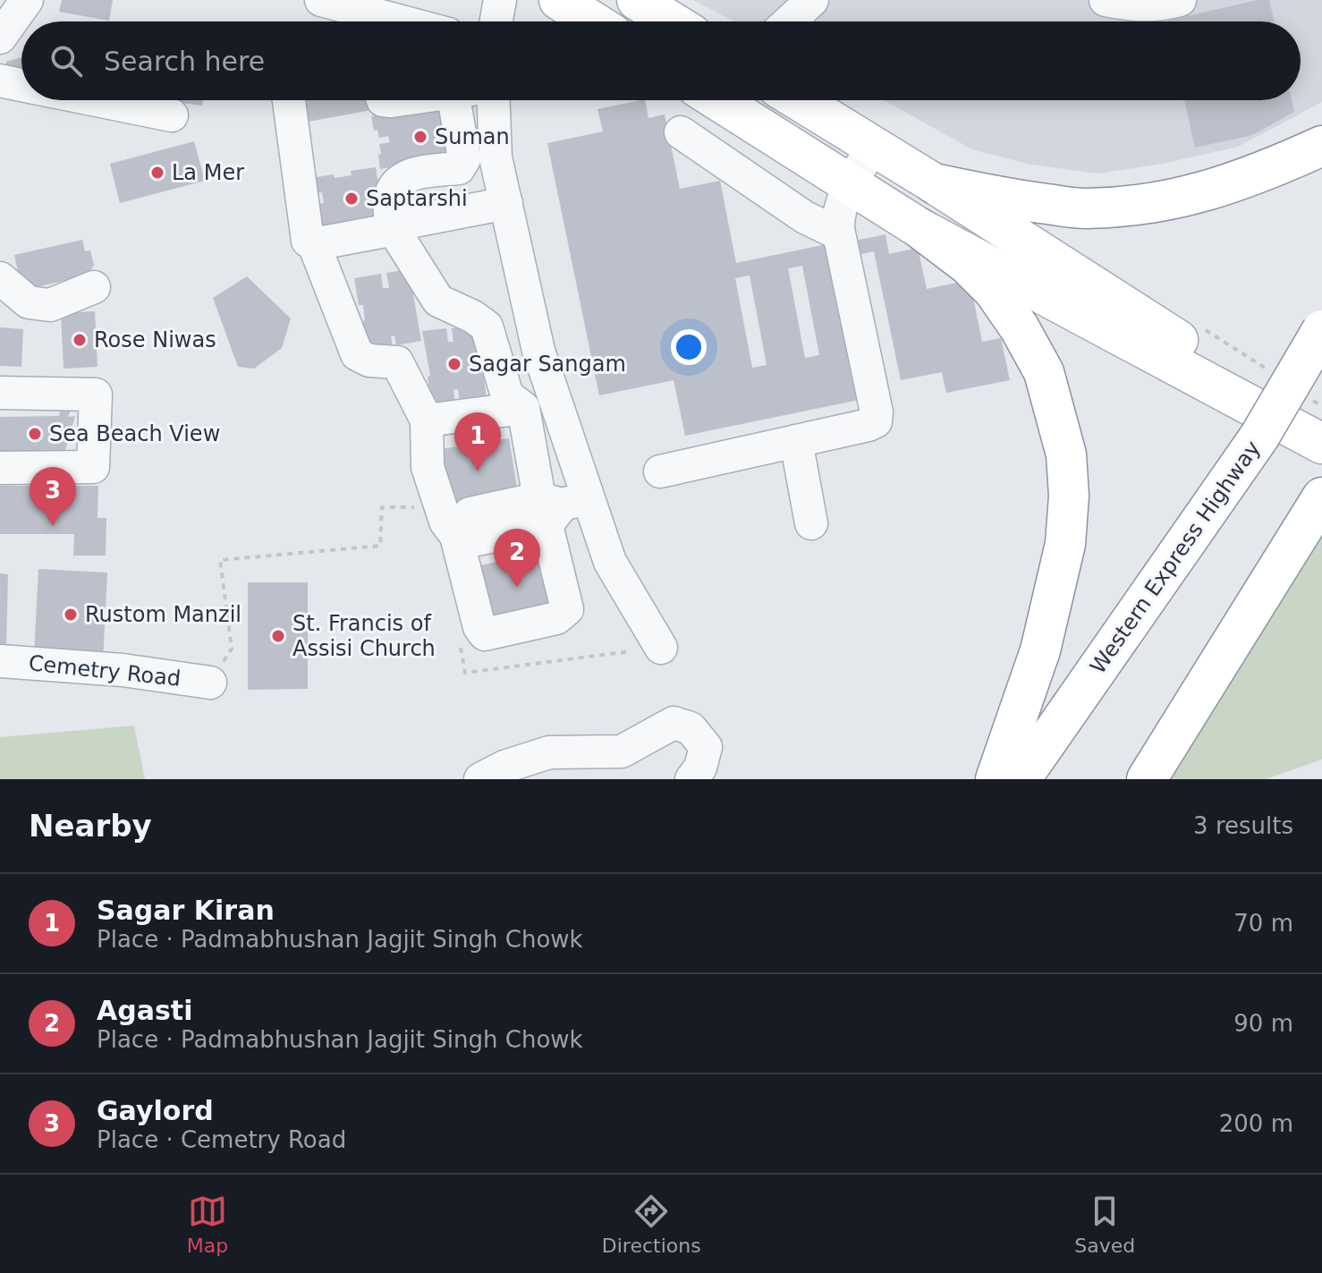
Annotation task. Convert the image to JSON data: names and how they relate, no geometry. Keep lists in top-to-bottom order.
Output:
{
  "streets": {
    "main road": ["Western Express Highway"],
    "street": ["Cemetry Road"]
  },
  "places": [
    "Suman",
    "La Mer",
    "Saptarshi",
    "Rose Niwas",
    "Sagar Sangam",
    "Sea Beach View",
    "Rustom Manzil",
    "St. Francis of Assisi Church"
  ],
  "page": {
    "search": "Search here",
    "pins": ["1", "3", "2"],
    "heading": ["Nearby", "3 results"],
    "list": [
      {
        "mark": "1",
        "name": "Sagar Kiran",
        "note": "Place · Padmabhushan Jagjit Singh Chowk",
        "value": "70 m"
      },
      {
        "mark": "2",
        "name": "Agasti",
        "note": "Place · Padmabhushan Jagjit Singh Chowk",
        "value": "90 m"
      },
      {
        "mark": "3",
        "name": "Gaylord",
        "note": "Place · Cemetry Road",
        "value": "200 m"
      }
    ],
    "nav": ["Map", "Directions", "Saved"]
  }
}
